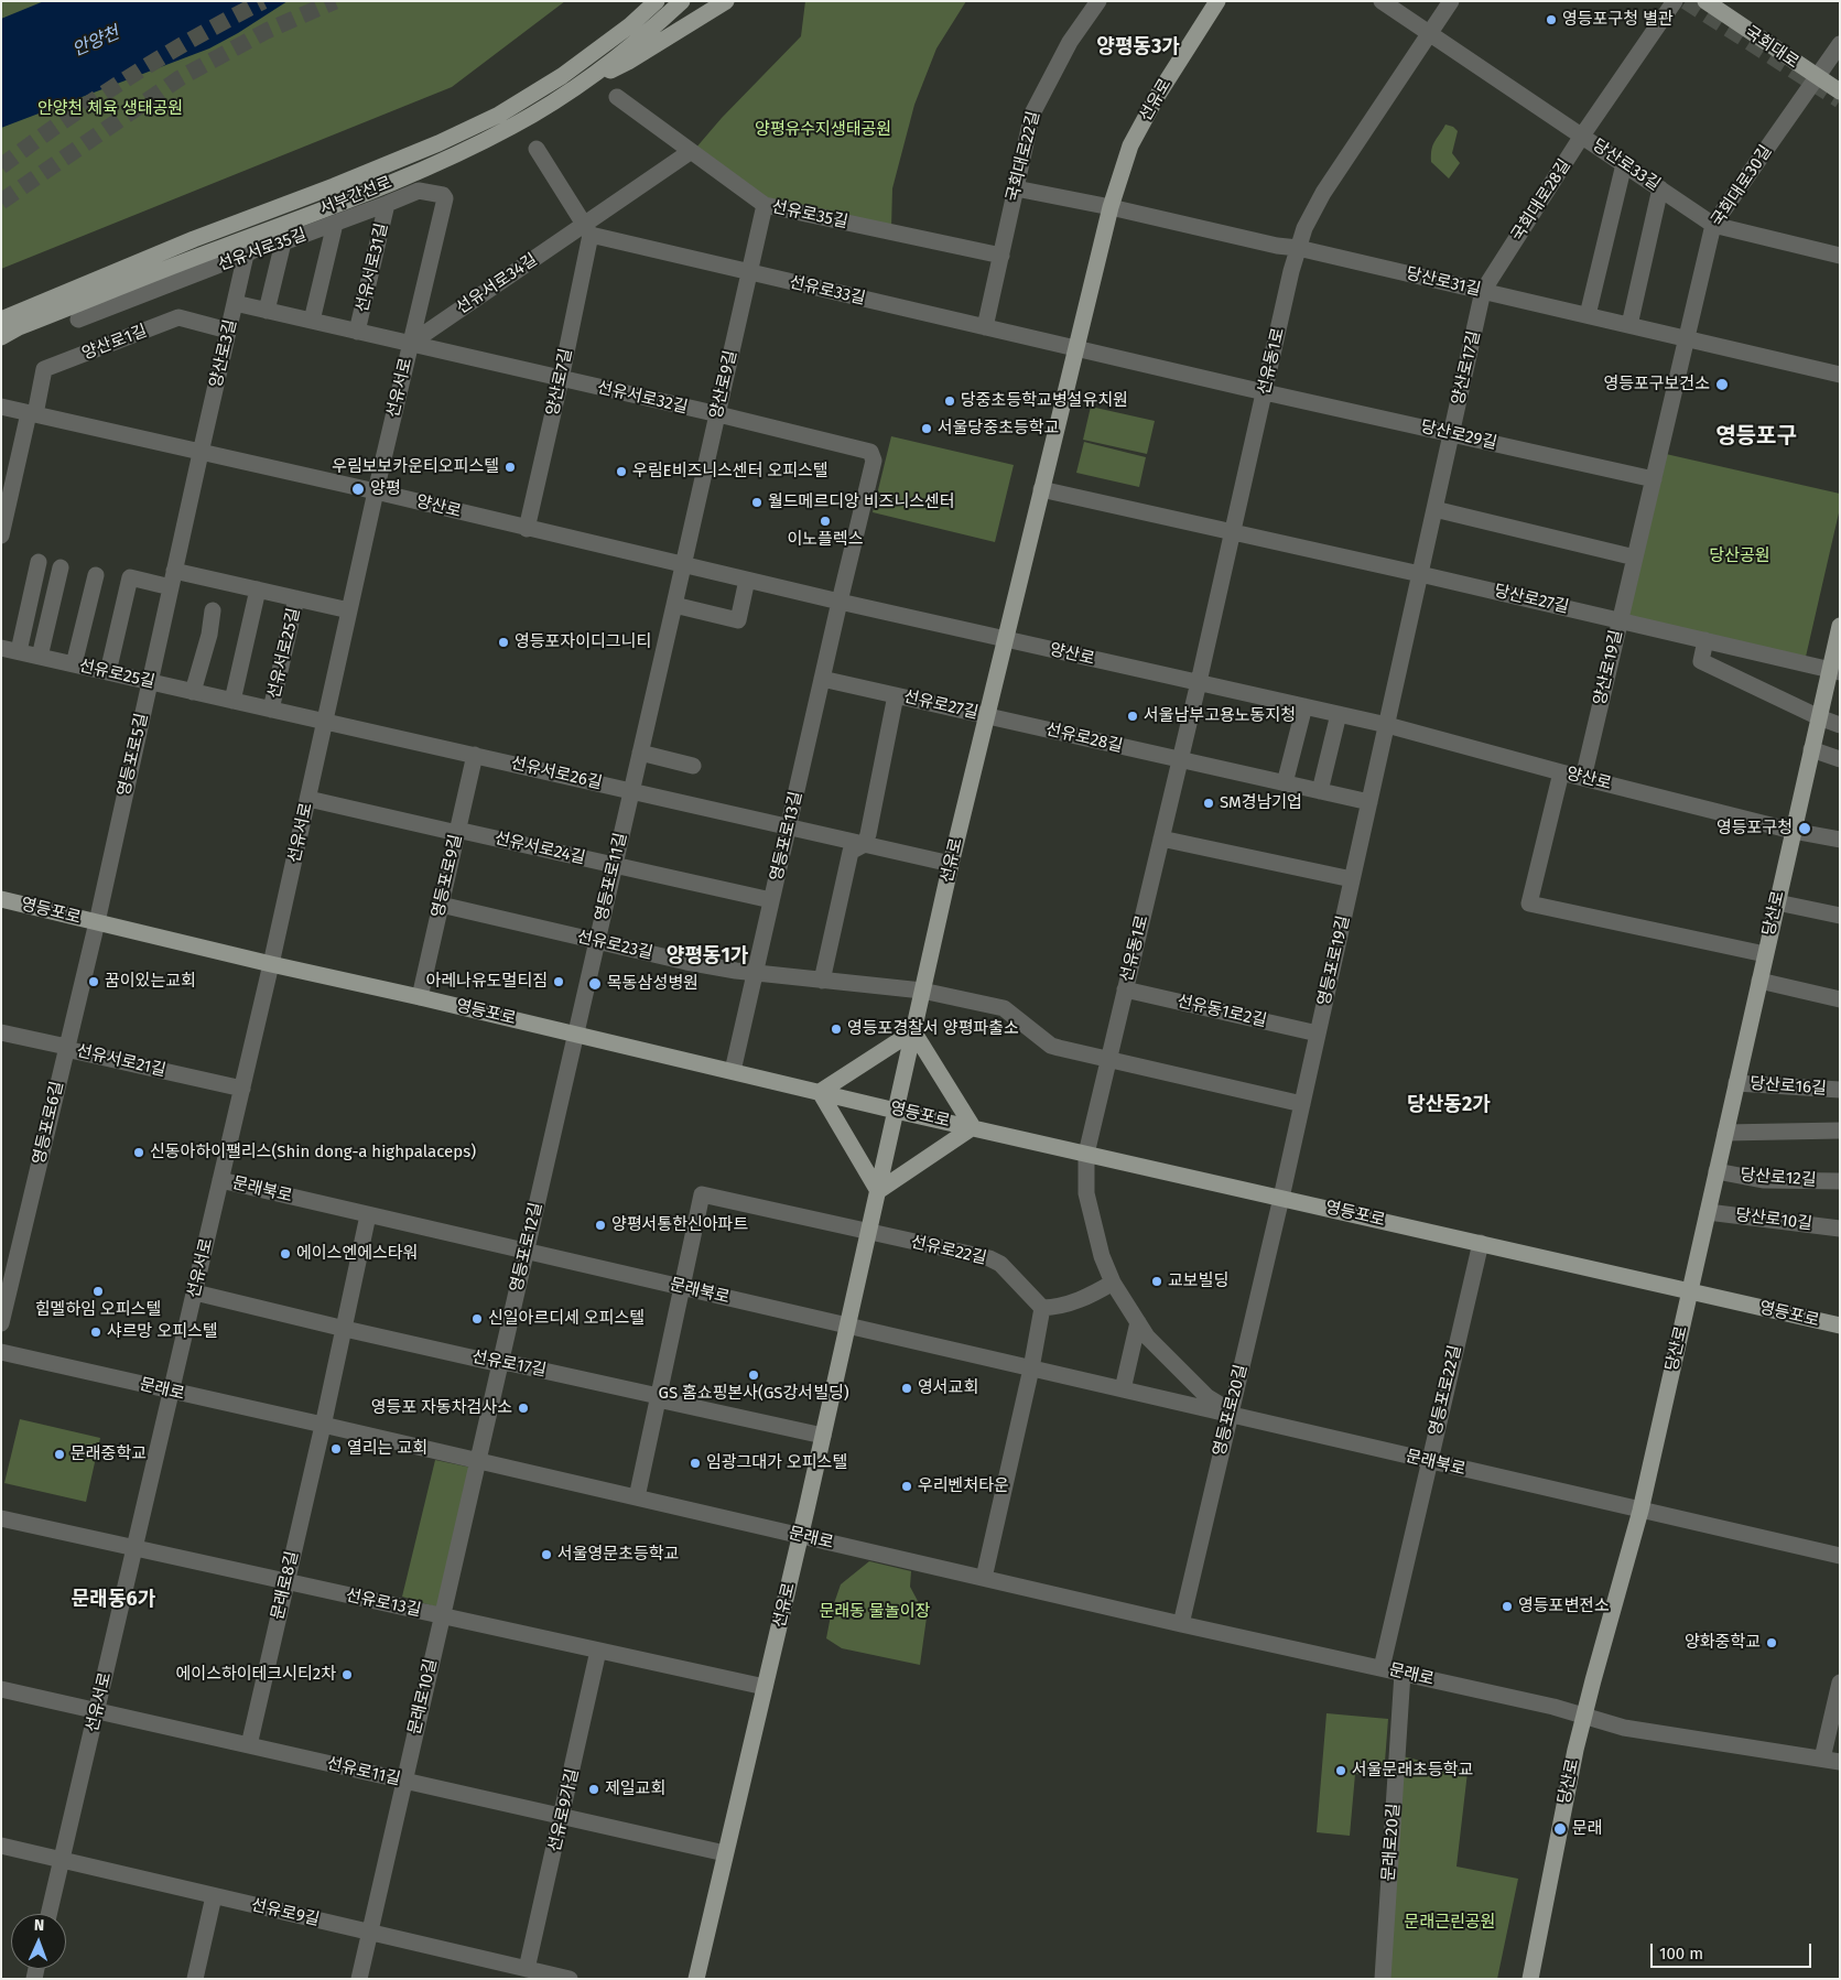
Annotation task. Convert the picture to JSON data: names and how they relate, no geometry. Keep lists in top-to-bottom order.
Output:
{
  "streets": {
    "main road": [
      "국회대로",
      "선유로",
      "서부간선로",
      "영등포로",
      "당산로"
    ],
    "street": [
      "국회대로22길",
      "당산로33길",
      "국회대로30길",
      "국회대로28길",
      "선유로35길",
      "선유서로35길",
      "선유서로31길",
      "당산로31길",
      "선유서로34길",
      "선유로33길",
      "양산로1길",
      "양산로3길",
      "선유동1로",
      "양산로17길",
      "양산로7길",
      "양산로9길",
      "선유서로",
      "선유서로32길",
      "당산로29길",
      "양산로",
      "당산로27길",
      "선유서로25길",
      "양산로19길",
      "선유로25길",
      "선유로27길",
      "선유로28길",
      "영등포로5길",
      "선유서로26길",
      "영등포로13길",
      "선유서로24길",
      "영등포로9길",
      "영등포로11길",
      "선유로23길",
      "영등포로19길",
      "선유동1로2길",
      "선유서로21길",
      "당산로16길",
      "영등포로6길",
      "당산로12길",
      "문래북로",
      "당산로10길",
      "영등포로12길",
      "선유로22길",
      "선유로17길",
      "문래로",
      "영등포로22길",
      "영등포로20길",
      "문래로8길",
      "선유로13길",
      "문래로10길",
      "선유로11길",
      "선유로9가길",
      "문래로20길",
      "선유로9길"
    ]
  },
  "crossings": [
    ["국회대로", "국회대로30길"],
    ["선유로", "선유로33길"],
    ["선유로", "양산로"],
    ["선유로", "선유로27길"],
    ["선유로", "선유로28길"],
    ["선유로", "영등포로"],
    ["선유로", "선유로23길"],
    ["선유로", "문래북로"],
    ["선유로", "선유로22길"],
    ["선유로", "선유로17길"],
    ["선유로", "문래로"],
    ["선유로", "선유로13길"],
    ["선유로", "선유로11길"],
    ["국회대로22길", "선유로35길"],
    ["국회대로22길", "선유로33길"],
    ["당산로33길", "국회대로30길"],
    ["당산로33길", "국회대로28길"],
    ["당산로33길", "선유동1로"],
    ["국회대로30길", "당산로31길"],
    ["국회대로30길", "양산로19길"],
    ["국회대로28길", "당산로31길"],
    ["국회대로28길", "양산로17길"],
    ["선유로35길", "선유서로34길"],
    ["선유로35길", "양산로9길"],
    ["선유서로35길", "선유서로31길"],
    ["선유서로35길", "양산로3길"],
    ["선유서로35길", "선유서로"],
    ["선유서로31길", "선유서로34길"],
    ["선유서로31길", "양산로3길"],
    ["선유서로31길", "선유서로"],
    ["선유서로31길", "선유서로32길"],
    ["당산로31길", "선유동1로"],
    ["당산로31길", "양산로17길"],
    ["당산로31길", "양산로19길"],
    ["선유서로34길", "선유로33길"],
    ["선유서로34길", "양산로7길"],
    ["선유서로34길", "선유서로"],
    ["선유서로34길", "선유서로32길"],
    ["선유로33길", "양산로7길"],
    ["선유로33길", "양산로9길"],
    ["양산로1길", "양산로3길"],
    ["양산로1길", "양산로"],
    ["양산로3길", "양산로"],
    ["양산로3길", "영등포로5길"],
    ["선유동1로", "당산로29길"],
    ["선유동1로", "양산로"],
    ["선유동1로", "당산로27길"],
    ["선유동1로", "선유로28길"],
    ["선유동1로", "영등포로"],
    ["선유동1로", "선유로23길"],
    ["선유동1로", "선유동1로2길"],
    ["선유동1로", "문래북로"],
    ["선유동1로", "영등포로20길"],
    ["양산로17길", "당산로29길"],
    ["양산로17길", "양산로"],
    ["양산로17길", "당산로27길"],
    ["양산로17길", "영등포로19길"],
    ["양산로7길", "선유서로32길"],
    ["양산로7길", "양산로"],
    ["양산로9길", "선유서로32길"],
    ["양산로9길", "양산로"],
    ["양산로9길", "영등포로11길"],
    ["선유서로", "선유서로32길"],
    ["선유서로", "양산로"],
    ["선유서로", "선유로25길"],
    ["선유서로", "선유서로26길"],
    ["선유서로", "선유서로24길"],
    ["선유서로", "영등포로"],
    ["선유서로", "선유서로21길"],
    ["선유서로", "문래북로"],
    ["선유서로", "선유로17길"],
    ["선유서로", "문래로"],
    ["선유서로", "선유로13길"],
    ["선유서로", "선유로11길"],
    ["선유서로", "선유로9길"],
    ["선유서로32길", "양산로"],
    ["선유서로32길", "영등포로13길"],
    ["당산로29길", "양산로19길"],
    ["양산로", "양산로19길"],
    ["양산로", "영등포로5길"],
    ["양산로", "영등포로13길"],
    ["양산로", "영등포로11길"],
    ["양산로", "당산로"],
    ["양산로", "영등포로19길"],
    ["당산로27길", "양산로19길"],
    ["당산로27길", "당산로"],
    ["선유서로25길", "선유로25길"],
    ["선유로25길", "영등포로5길"],
    ["선유로25길", "선유서로26길"],
    ["선유로27길", "선유로28길"],
    ["선유로27길", "영등포로13길"],
    ["영등포로5길", "영등포로"],
    ["영등포로5길", "영등포로6길"],
    ["선유서로26길", "영등포로13길"],
    ["선유서로26길", "영등포로9길"],
    ["선유서로26길", "영등포로11길"],
    ["영등포로13길", "선유서로24길"],
    ["영등포로13길", "영등포로"],
    ["영등포로13길", "선유로23길"],
    ["선유서로24길", "영등포로9길"],
    ["선유서로24길", "영등포로11길"],
    ["영등포로9길", "영등포로"],
    ["영등포로9길", "선유로23길"],
    ["영등포로11길", "영등포로"],
    ["영등포로11길", "선유로23길"],
    ["영등포로11길", "영등포로12길"],
    ["영등포로", "당산로"],
    ["영등포로", "영등포로19길"],
    ["영등포로", "영등포로6길"],
    ["영등포로", "영등포로12길"],
    ["영등포로", "영등포로22길"],
    ["영등포로", "영등포로20길"],
    ["당산로", "당산로16길"],
    ["당산로", "당산로12길"],
    ["당산로", "문래북로"],
    ["당산로", "당산로10길"],
    ["당산로", "문래로"],
    ["영등포로19길", "선유동1로2길"],
    ["영등포로19길", "영등포로20길"],
    ["선유서로21길", "영등포로6길"],
    ["문래북로", "영등포로12길"],
    ["문래북로", "영등포로22길"],
    ["문래북로", "영등포로20길"],
    ["영등포로12길", "선유로17길"],
    ["영등포로12길", "문래로"],
    ["영등포로12길", "문래로10길"],
    ["문래로", "영등포로22길"],
    ["문래로", "영등포로20길"],
    ["문래로", "문래로8길"],
    ["문래로", "문래로10길"],
    ["문래로", "문래로20길"],
    ["문래로8길", "선유로13길"],
    ["문래로8길", "선유로11길"],
    ["선유로13길", "문래로10길"],
    ["선유로13길", "선유로9가길"],
    ["문래로10길", "선유로11길"],
    ["문래로10길", "선유로9길"],
    ["선유로11길", "선유로9가길"],
    ["선유로9가길", "선유로9길"]
  ],
  "districts": [
    "양평동3가",
    "영등포구",
    "양평동1가",
    "당산동2가",
    "문래동6가"
  ],
  "water": ["안양천"],
  "parks": [
    "안양천 체육 생태공원",
    "양평유수지생태공원",
    "당산공원",
    "문래동 물놀이장",
    "문래근린공원"
  ],
  "places": [
    "영등포구청 별관",
    "영등포구보건소",
    "당중초등학교병설유치원",
    "서울당중초등학교",
    "우림보보카운티오피스텔",
    "우림E비즈니스센터 오피스텔",
    "양평",
    "월드메르디앙 비즈니스센터",
    "이노플렉스",
    "영등포자이디그니티",
    "서울남부고용노동지청",
    "SM경남기업",
    "영등포구청",
    "꿈이있는교회",
    "아레나유도멀티짐",
    "목동삼성병원",
    "영등포경찰서 양평파출소",
    "신동아하이팰리스(Shin dong-a highpalaceps)",
    "양평서통한신아파트",
    "에이스엔에스타워",
    "교보빌딩",
    "힘멜하임 오피스텔",
    "신일아르디세 오피스텔",
    "샤르망 오피스텔",
    "GS 홈쇼핑본사(GS강서빌딩)",
    "영서교회",
    "영등포 자동차검사소",
    "열리는 교회",
    "문래중학교",
    "임광그대가 오피스텔",
    "우리벤처타운",
    "서울영문초등학교",
    "영등포변전소",
    "양화중학교",
    "에이스하이테크시티2차",
    "서울문래초등학교",
    "제일교회",
    "문래"
  ],
  "scale_bar": "100 m",
  "north": "top"
}
